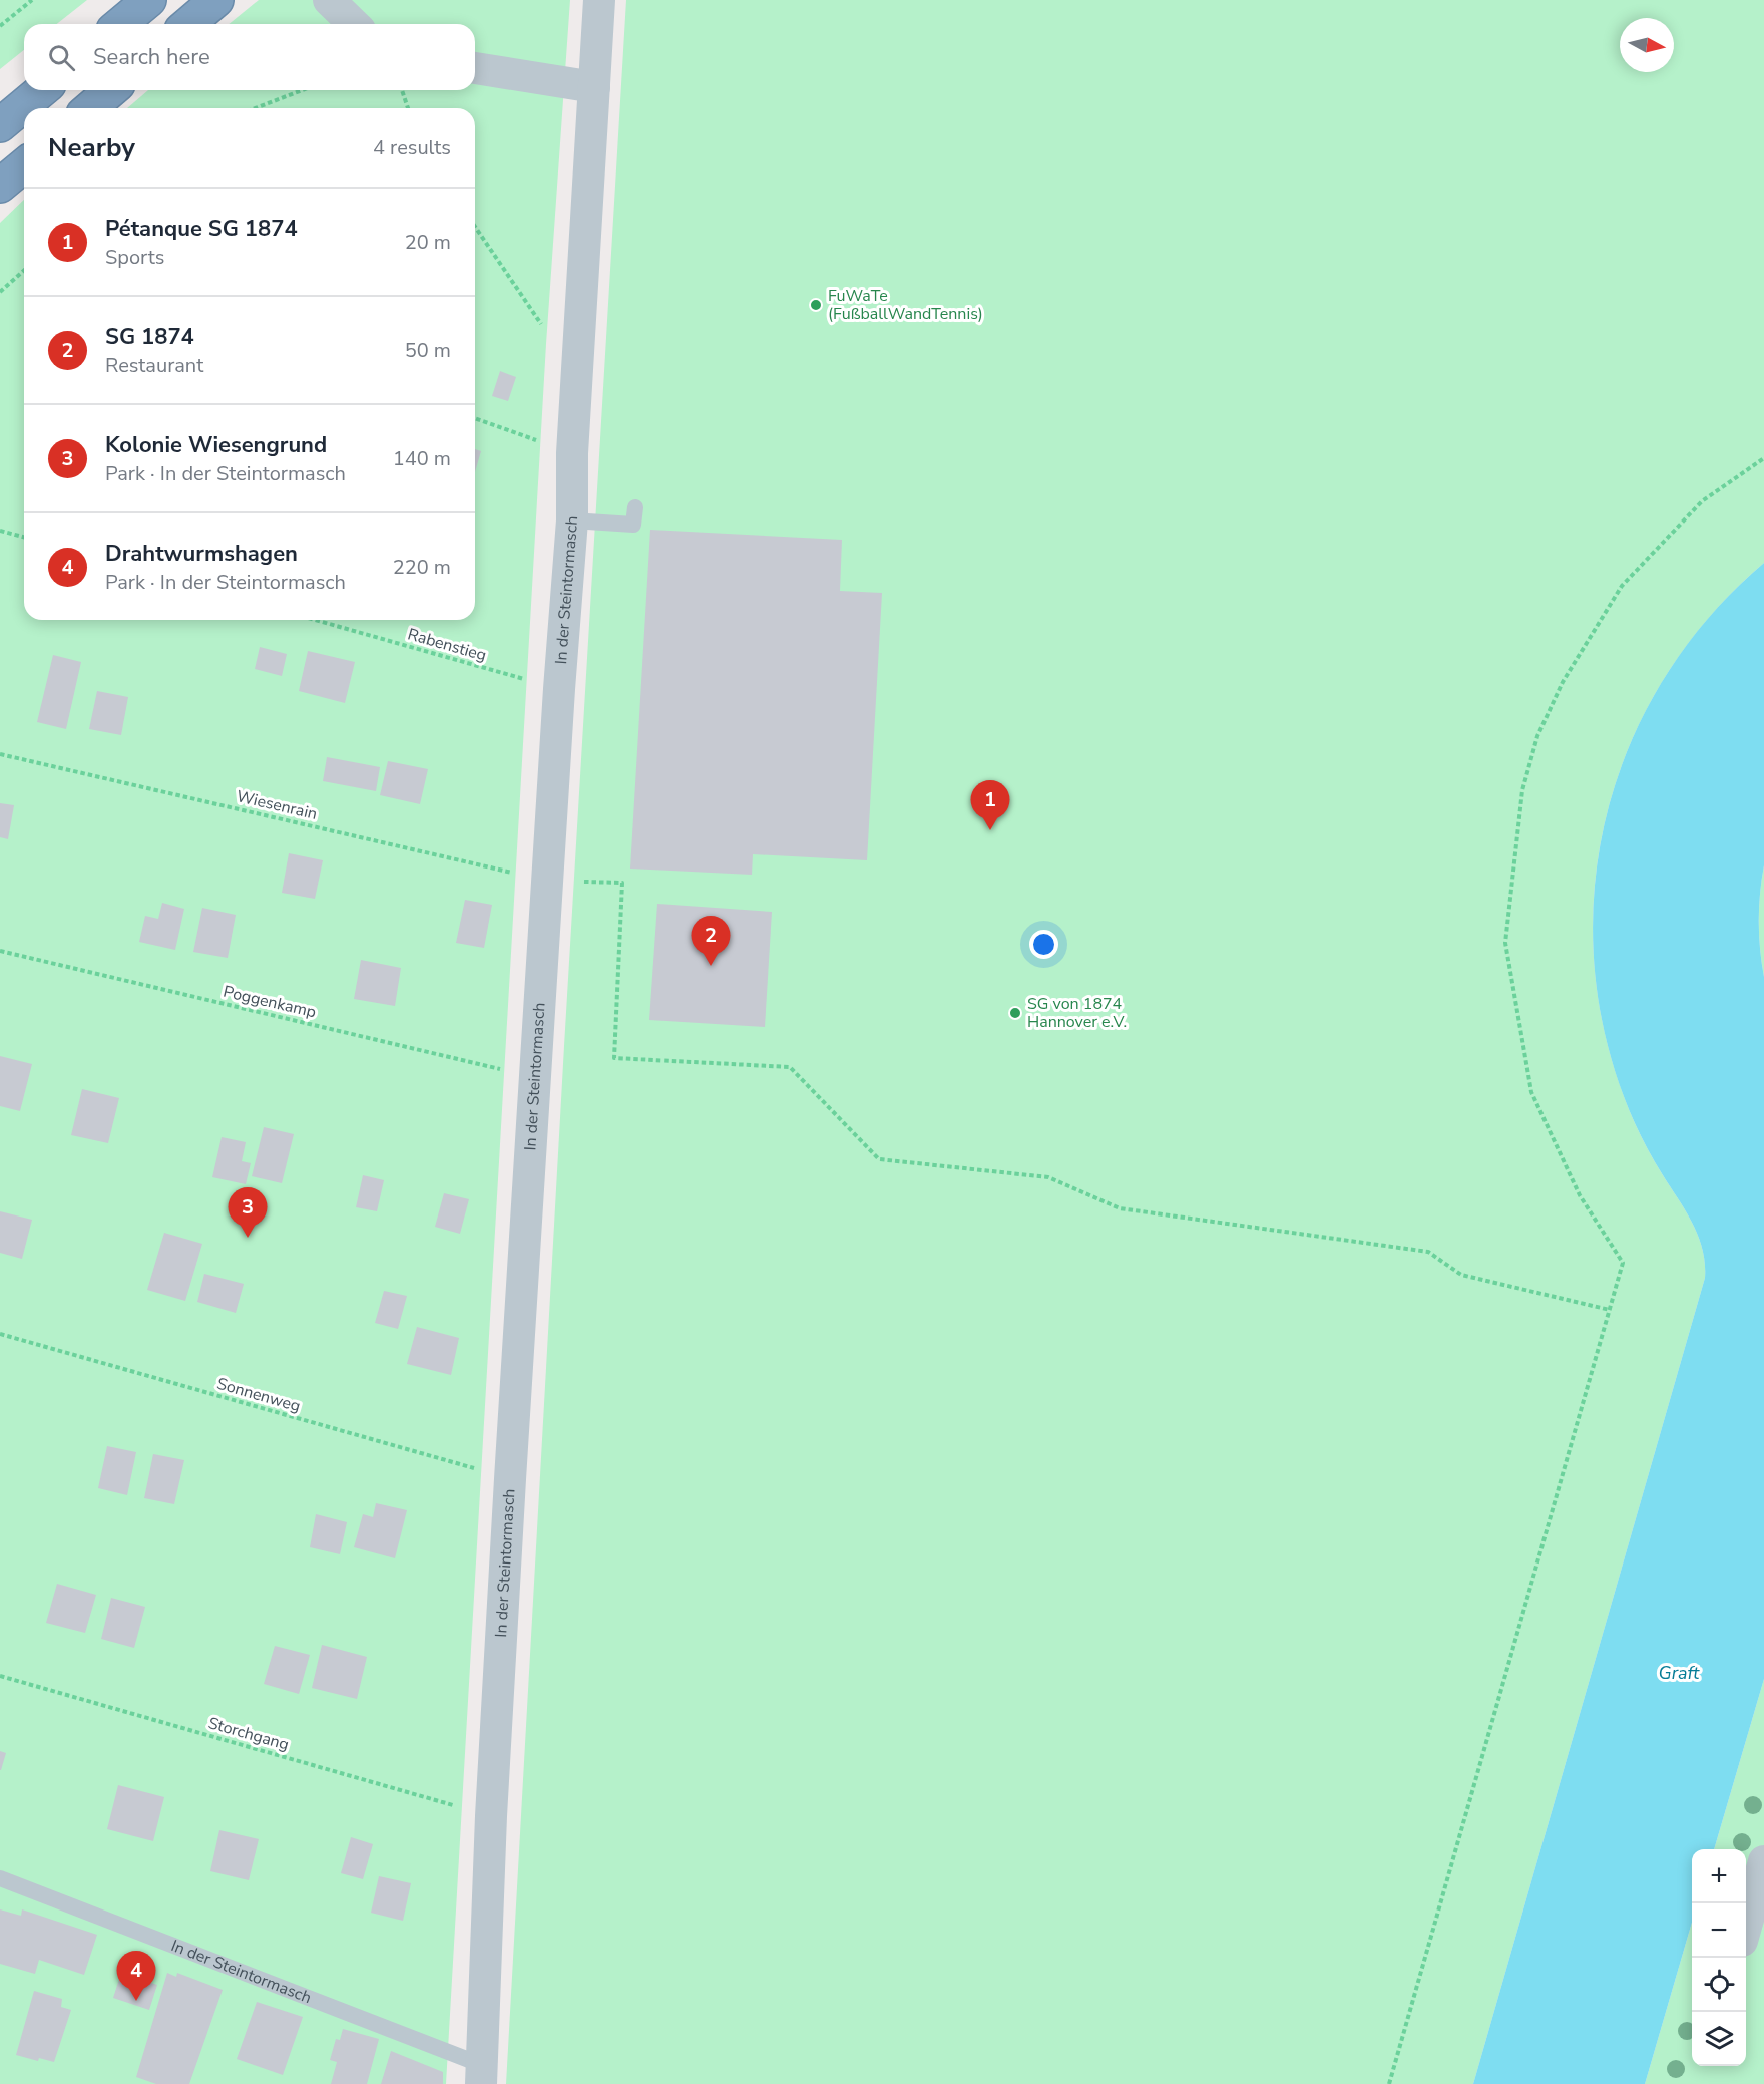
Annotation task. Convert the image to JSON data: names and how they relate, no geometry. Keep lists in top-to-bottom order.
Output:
{
  "streets": {
    "street": ["In der Steintormasch"],
    "path": [
      "Rabenstieg",
      "Wiesenrain",
      "Poggenkamp",
      "Sonnenweg",
      "Storchgang"
    ]
  },
  "crossings": [
    ["In der Steintormasch", "Rabenstieg"],
    ["In der Steintormasch", "Wiesenrain"],
    ["In der Steintormasch", "Poggenkamp"],
    ["In der Steintormasch", "Sonnenweg"],
    ["In der Steintormasch", "Storchgang"]
  ],
  "water": ["Graft"],
  "places": ["FuWaTe (FußballWandTennis)", "SG von 1874 Hannover e.V."],
  "north": "right",
  "page": {
    "search": "Search here",
    "heading": ["Nearby", "4 results"],
    "list": [
      {
        "mark": "1",
        "name": "Pétanque SG 1874",
        "note": "Sports",
        "value": "20 m"
      },
      {
        "mark": "2",
        "name": "SG 1874",
        "note": "Restaurant",
        "value": "50 m"
      },
      {
        "mark": "3",
        "name": "Kolonie Wiesengrund",
        "note": "Park · In der Steintormasch",
        "value": "140 m"
      },
      {
        "mark": "4",
        "name": "Drahtwurmshagen",
        "note": "Park · In der Steintormasch",
        "value": "220 m"
      }
    ],
    "pins": [
      "1",
      "2",
      "3",
      "4"
    ],
    "map_buttons": ["+", "−"]
  }
}
